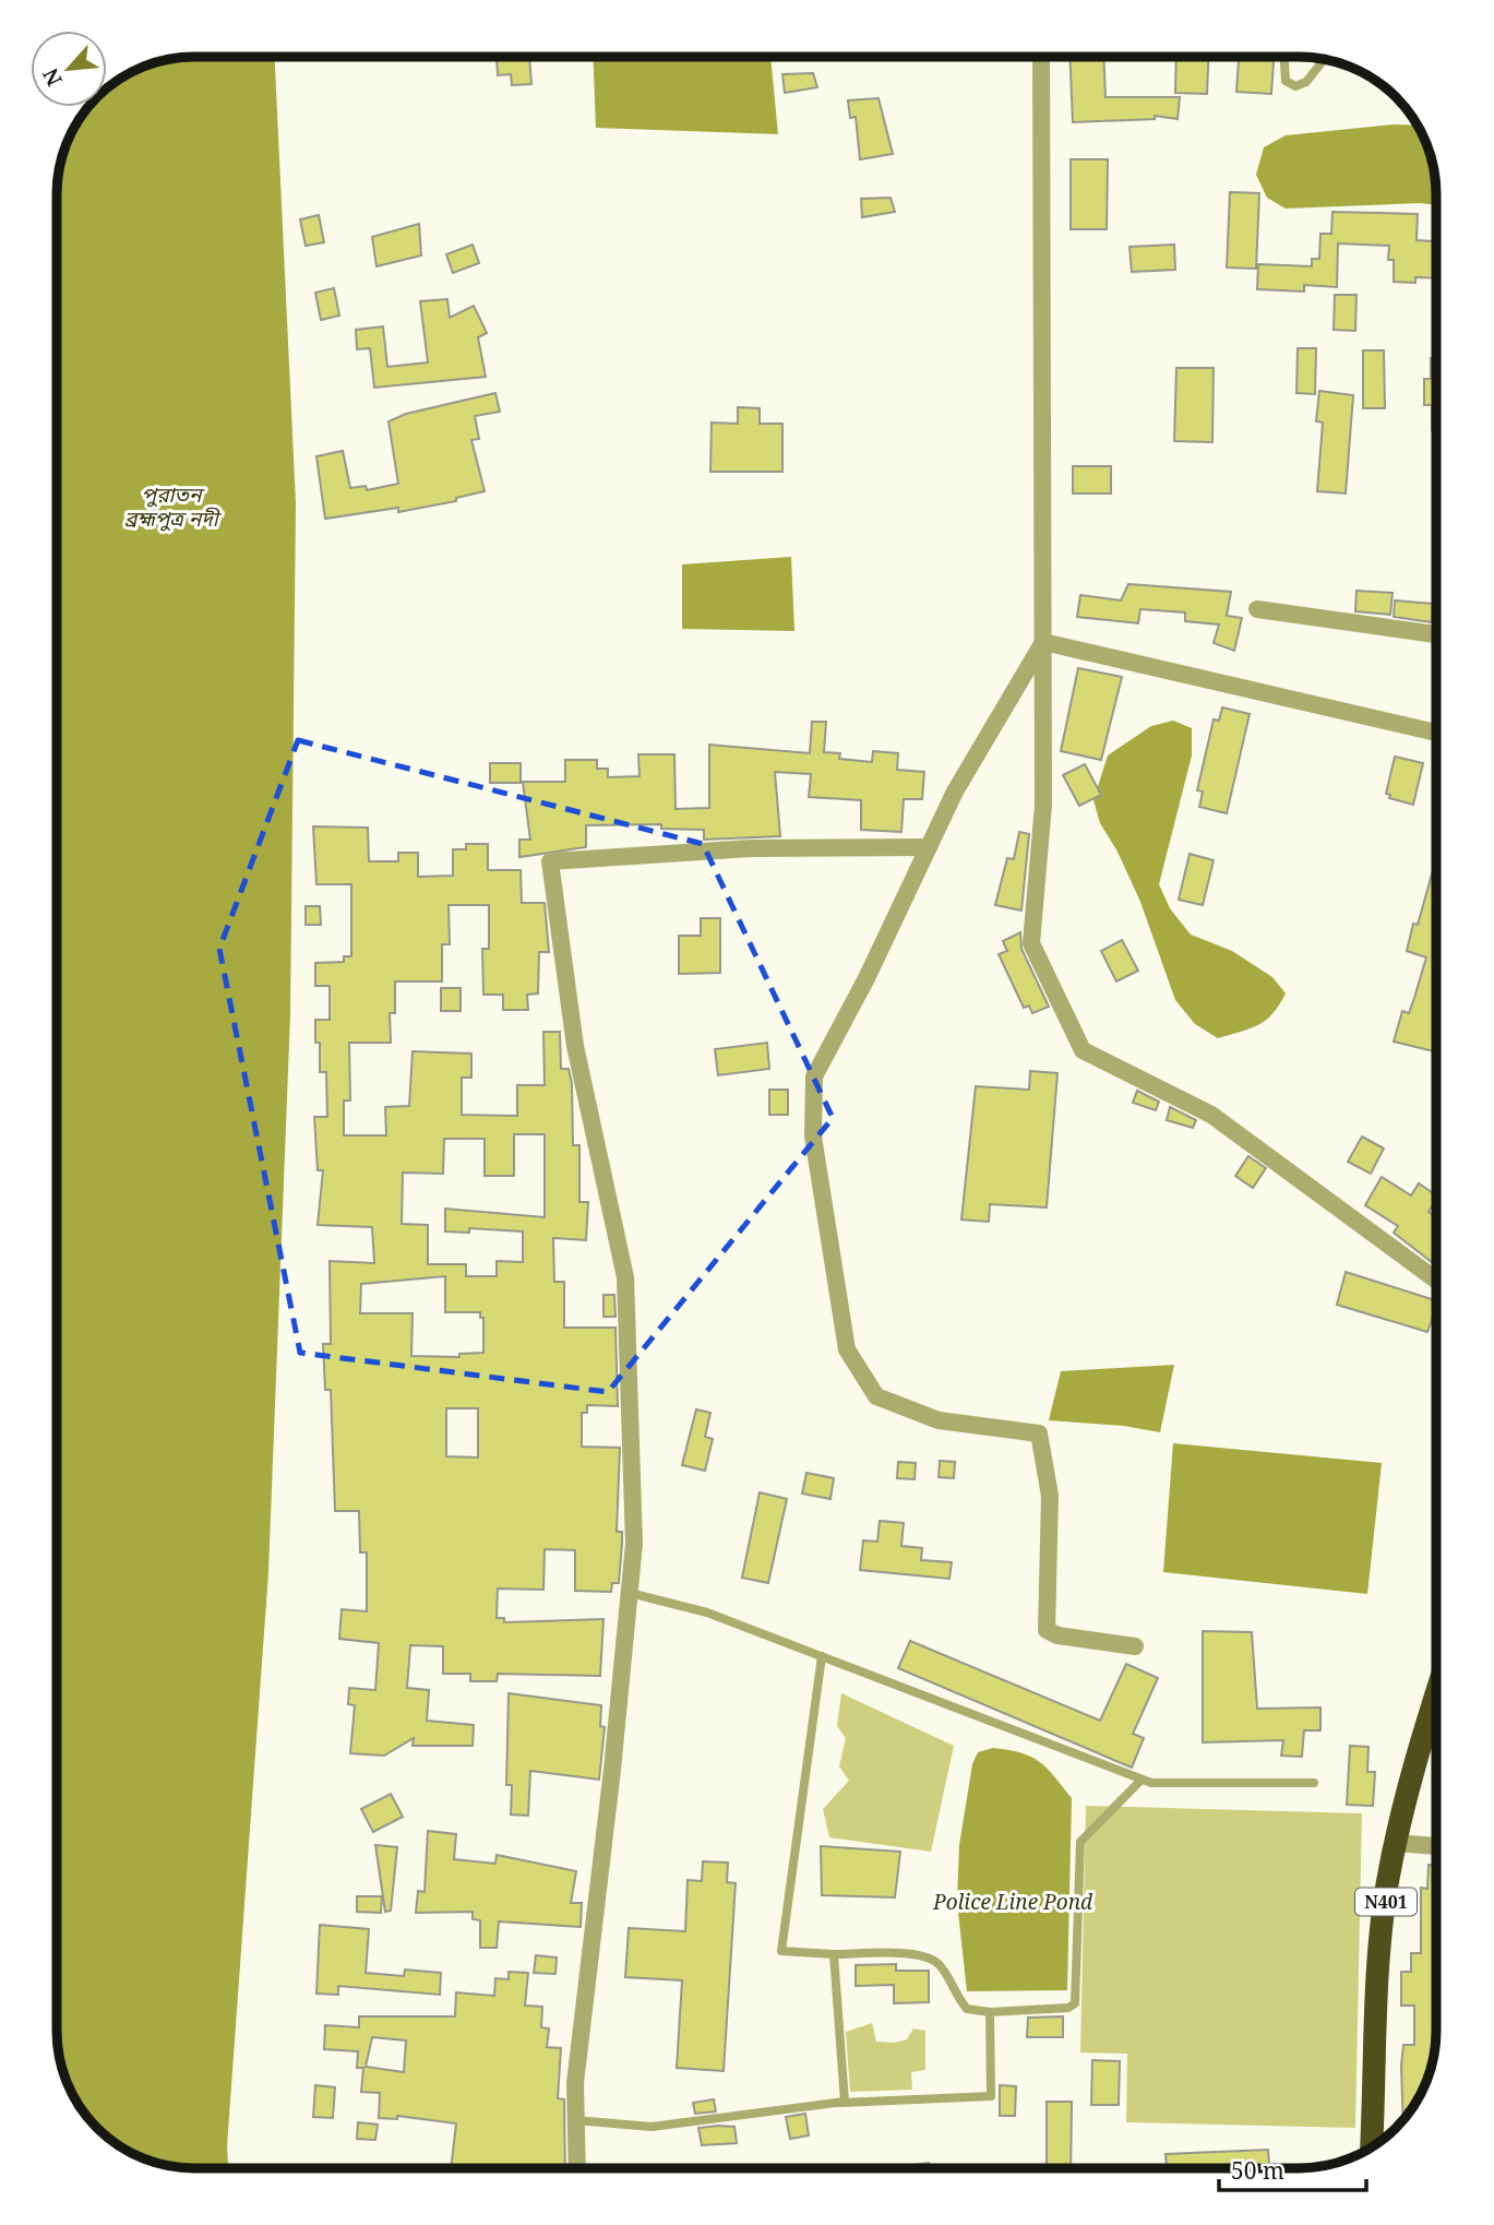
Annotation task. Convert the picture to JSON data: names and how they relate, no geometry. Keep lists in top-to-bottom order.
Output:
{
  "streets": {
    "highway": ["N401"]
  },
  "water": ["পুরাতন ব্রহ্মপুত্র নদী", "Police Line Pond"],
  "scale_bar": "50 m",
  "north": "bottom left"
}
